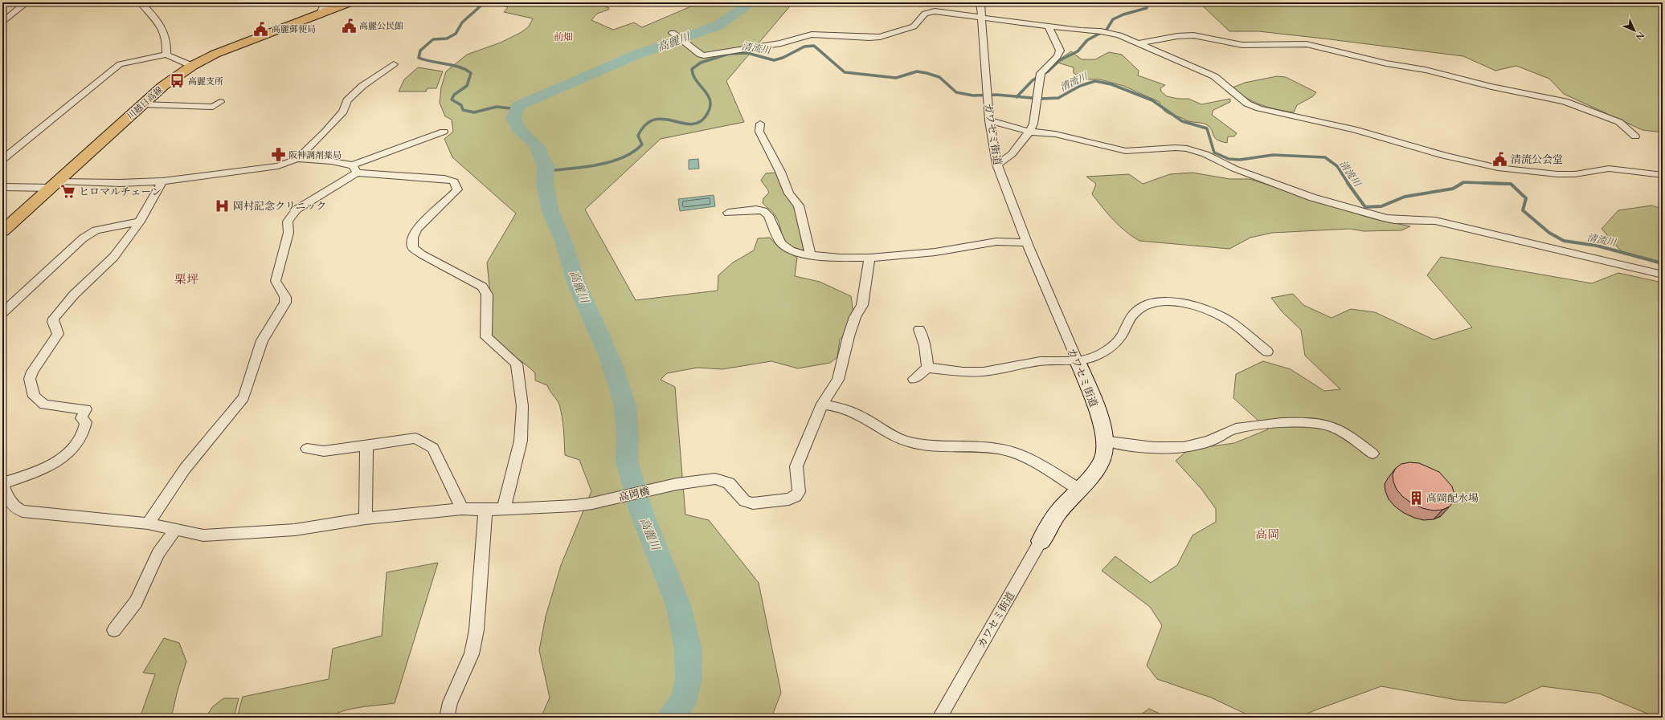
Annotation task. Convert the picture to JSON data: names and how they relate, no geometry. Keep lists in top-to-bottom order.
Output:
{
  "streets": {
    "main road": ["川越日高線"],
    "street": ["カワセミ街道", "高岡橋"]
  },
  "districts": ["前畑", "栗坪", "高岡"],
  "water": ["高麗川", "清流川"],
  "places": {
    "public building": ["高麗公民館", "高麗郵便局", "清流公会堂"],
    "bus stop": ["高麗支所"],
    "pharmacy": ["阪神調剤薬局"],
    "supermarket": ["ヒロマルチェーン"],
    "hospital": ["岡村記念クリニック"],
    "building": ["高岡配水場"]
  },
  "north": "bottom right"
}
